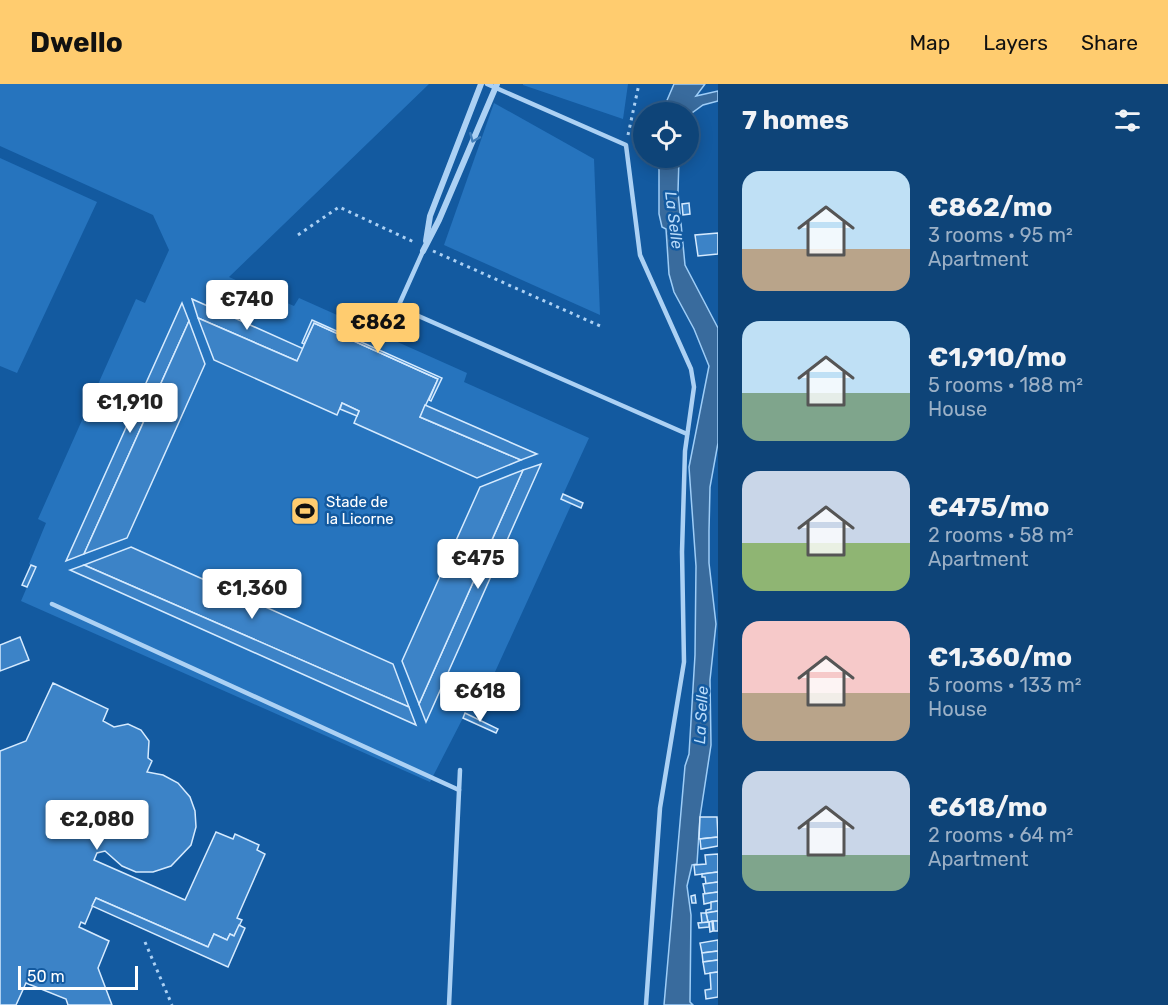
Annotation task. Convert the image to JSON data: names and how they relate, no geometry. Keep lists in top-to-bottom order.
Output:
{
  "water": ["La Selle"],
  "places": {
    "sports": ["Stade de la Licorne"]
  },
  "scale_bar": "50 m",
  "page": {
    "header": "Dwello",
    "nav": ["Map", "Layers", "Share"],
    "heading": "7 homes",
    "list": [
      {
        "name": "€862/mo",
        "note": "3 rooms · 95 m² · Apartment"
      },
      {
        "name": "€1,910/mo",
        "note": "5 rooms · 188 m² · House"
      },
      {
        "name": "€475/mo",
        "note": "2 rooms · 58 m² · Apartment"
      },
      {
        "name": "€1,360/mo",
        "note": "5 rooms · 133 m² · House"
      },
      {
        "name": "€618/mo",
        "note": "2 rooms · 64 m² · Apartment"
      }
    ],
    "price": [
      "€740",
      "€862",
      "€1,910",
      "€475",
      "€1,360",
      "€618",
      "€2,080"
    ],
    "scale": "50 m"
  }
}
